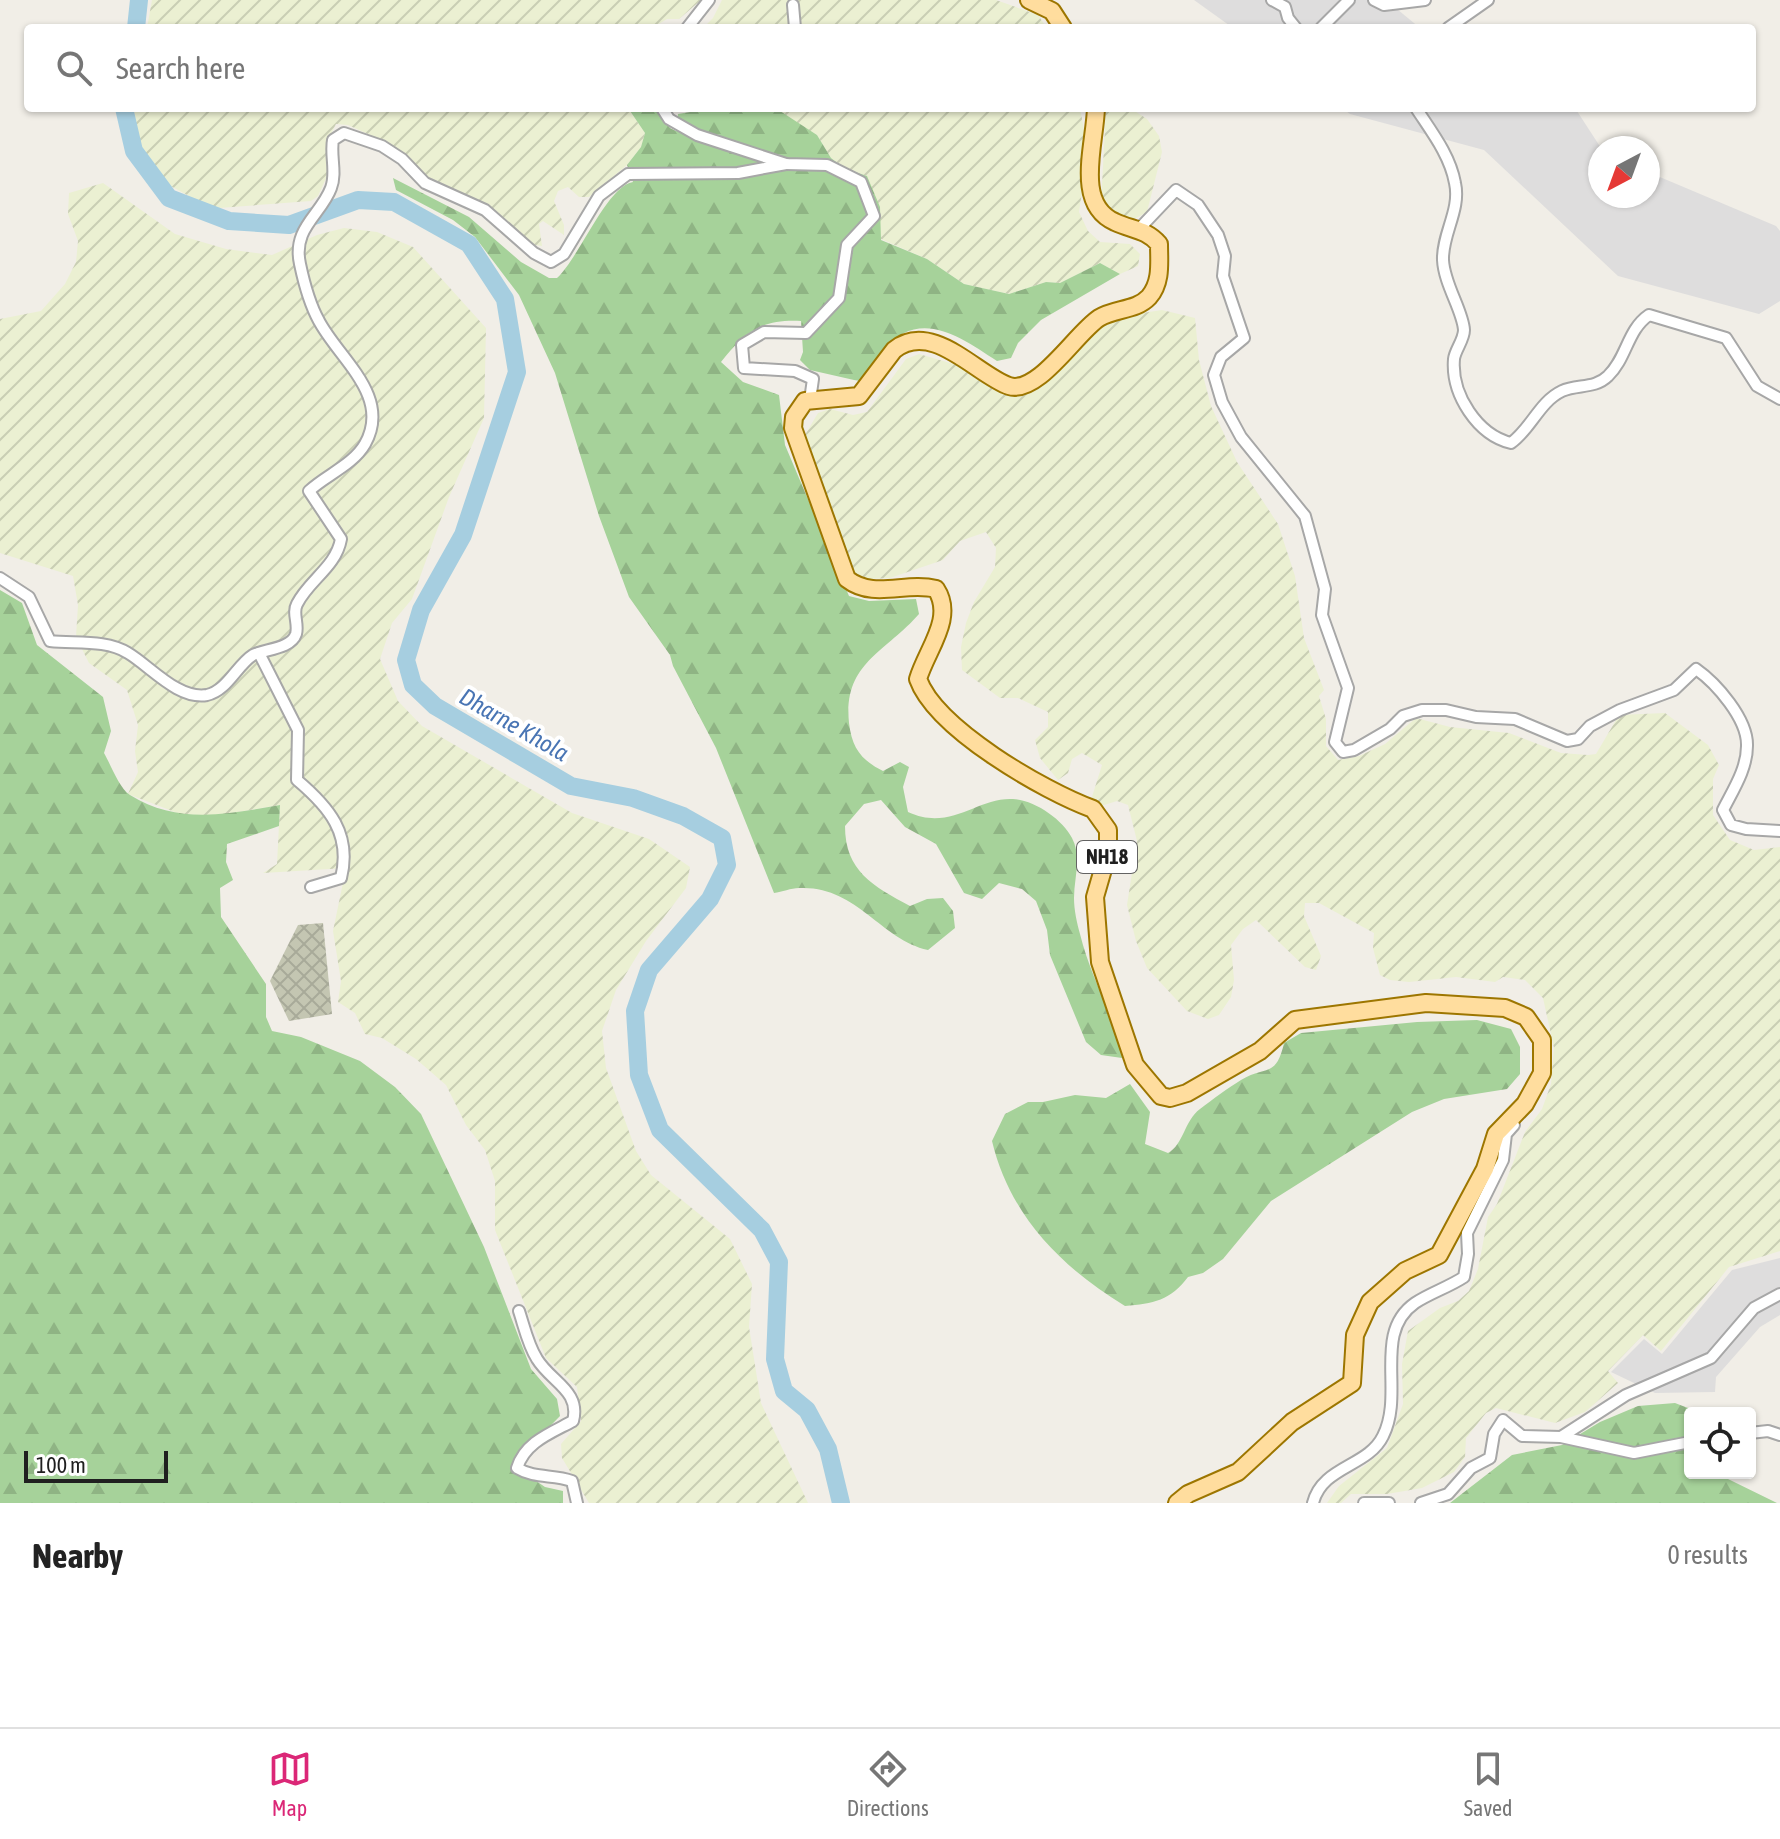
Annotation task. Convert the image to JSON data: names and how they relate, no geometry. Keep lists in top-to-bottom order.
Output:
{
  "streets": {
    "main road": ["NH18"]
  },
  "water": ["Dharne Khola"],
  "scale_bar": "100 m",
  "north": "bottom left",
  "page": {
    "search": "Search here",
    "scale": "100 m",
    "heading": ["Nearby", "0 results"],
    "nav": ["Map", "Directions", "Saved"]
  }
}
